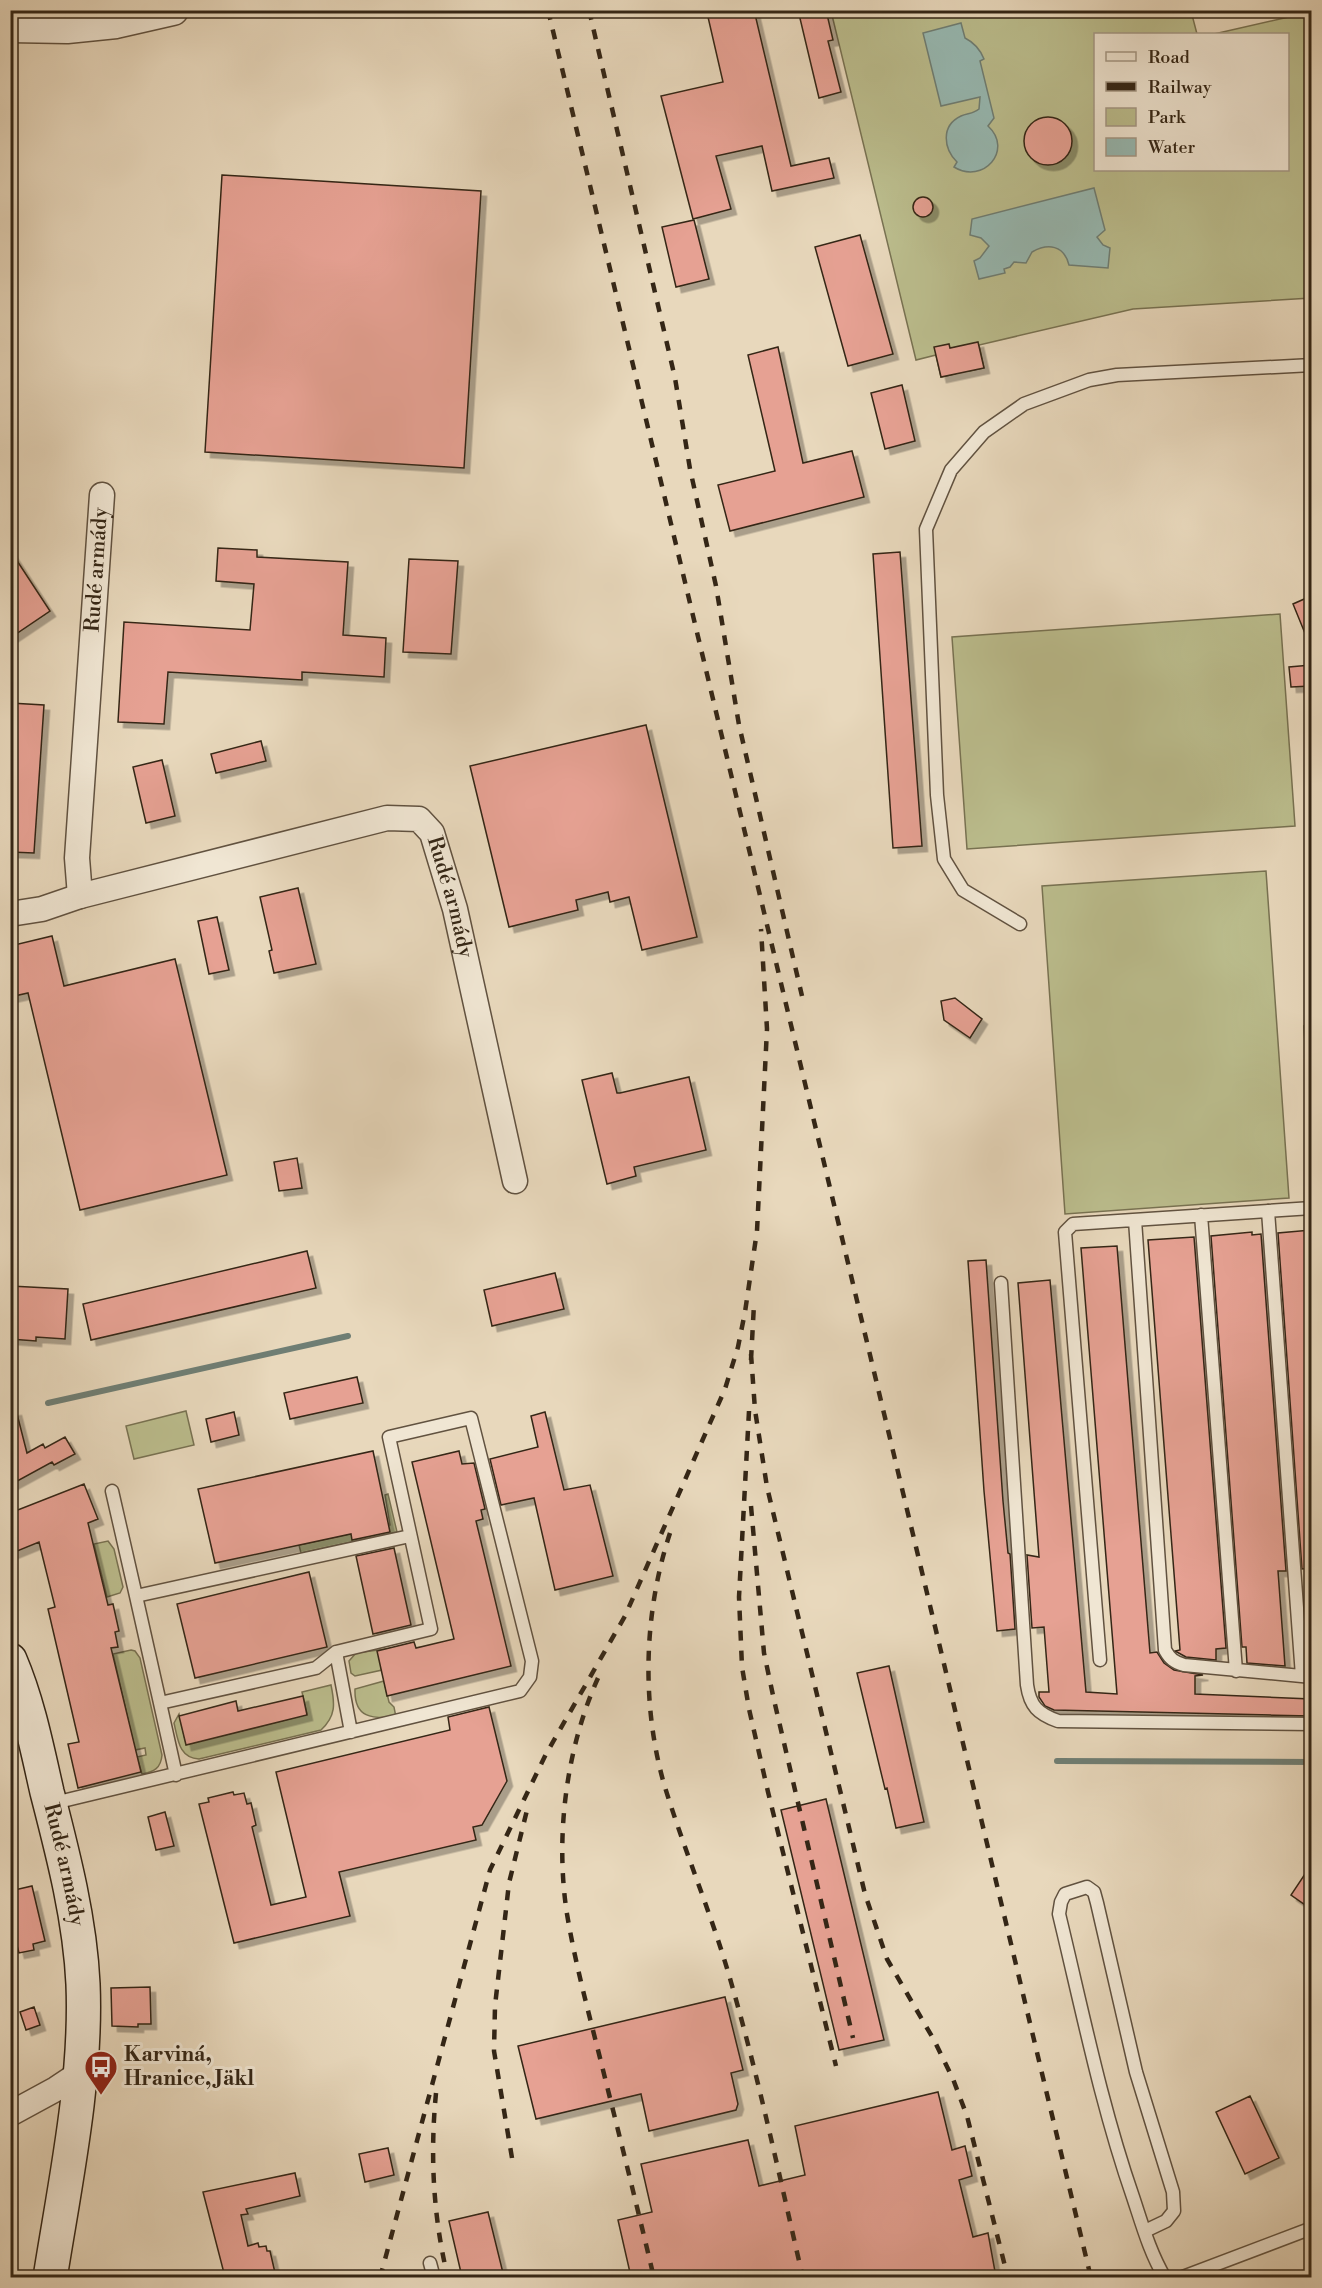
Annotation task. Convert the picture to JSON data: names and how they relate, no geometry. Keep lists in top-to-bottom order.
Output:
{
  "streets": {
    "main road": ["Rudé armády"]
  },
  "places": {
    "bus stop": ["Karviná, Hranice, Jäkl"]
  },
  "legend": [
    "Road",
    "Railway",
    "Park",
    "Water"
  ]
}
